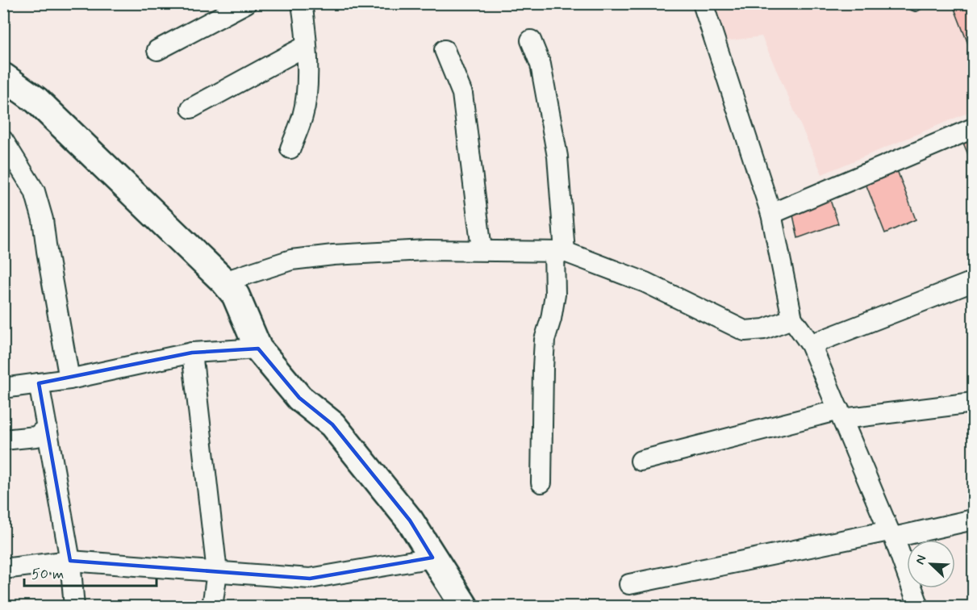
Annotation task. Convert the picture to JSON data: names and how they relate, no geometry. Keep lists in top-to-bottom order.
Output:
{
  "scale_bar": "50 m",
  "north": "top left"
}
